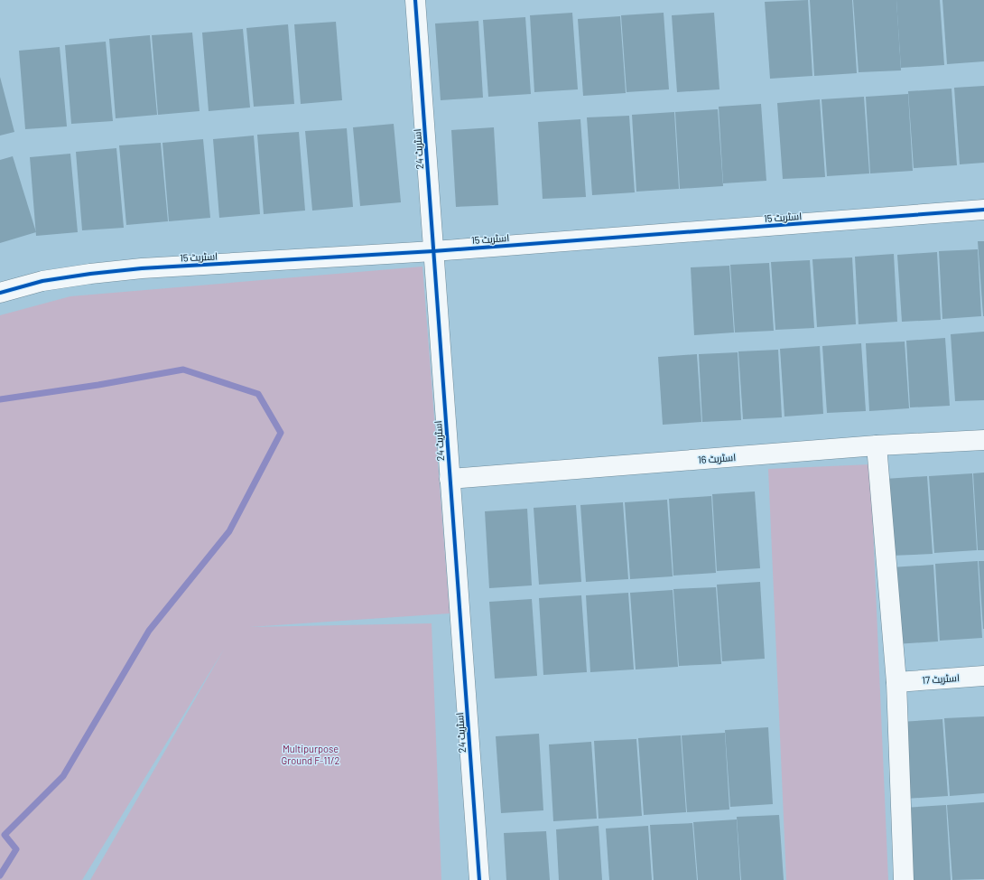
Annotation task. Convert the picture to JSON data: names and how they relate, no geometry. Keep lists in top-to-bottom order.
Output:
{
  "streets": {
    "street": [
      "اسٹریٹ 24",
      "اسٹریٹ 15",
      "اسٹریٹ 16",
      "اسٹریٹ 17"
    ]
  },
  "crossings": [
    ["اسٹریٹ 24", "اسٹریٹ 15"],
    ["اسٹریٹ 24", "اسٹریٹ 16"]
  ],
  "parks": ["Multipurpose Ground F-11/2"]
}
